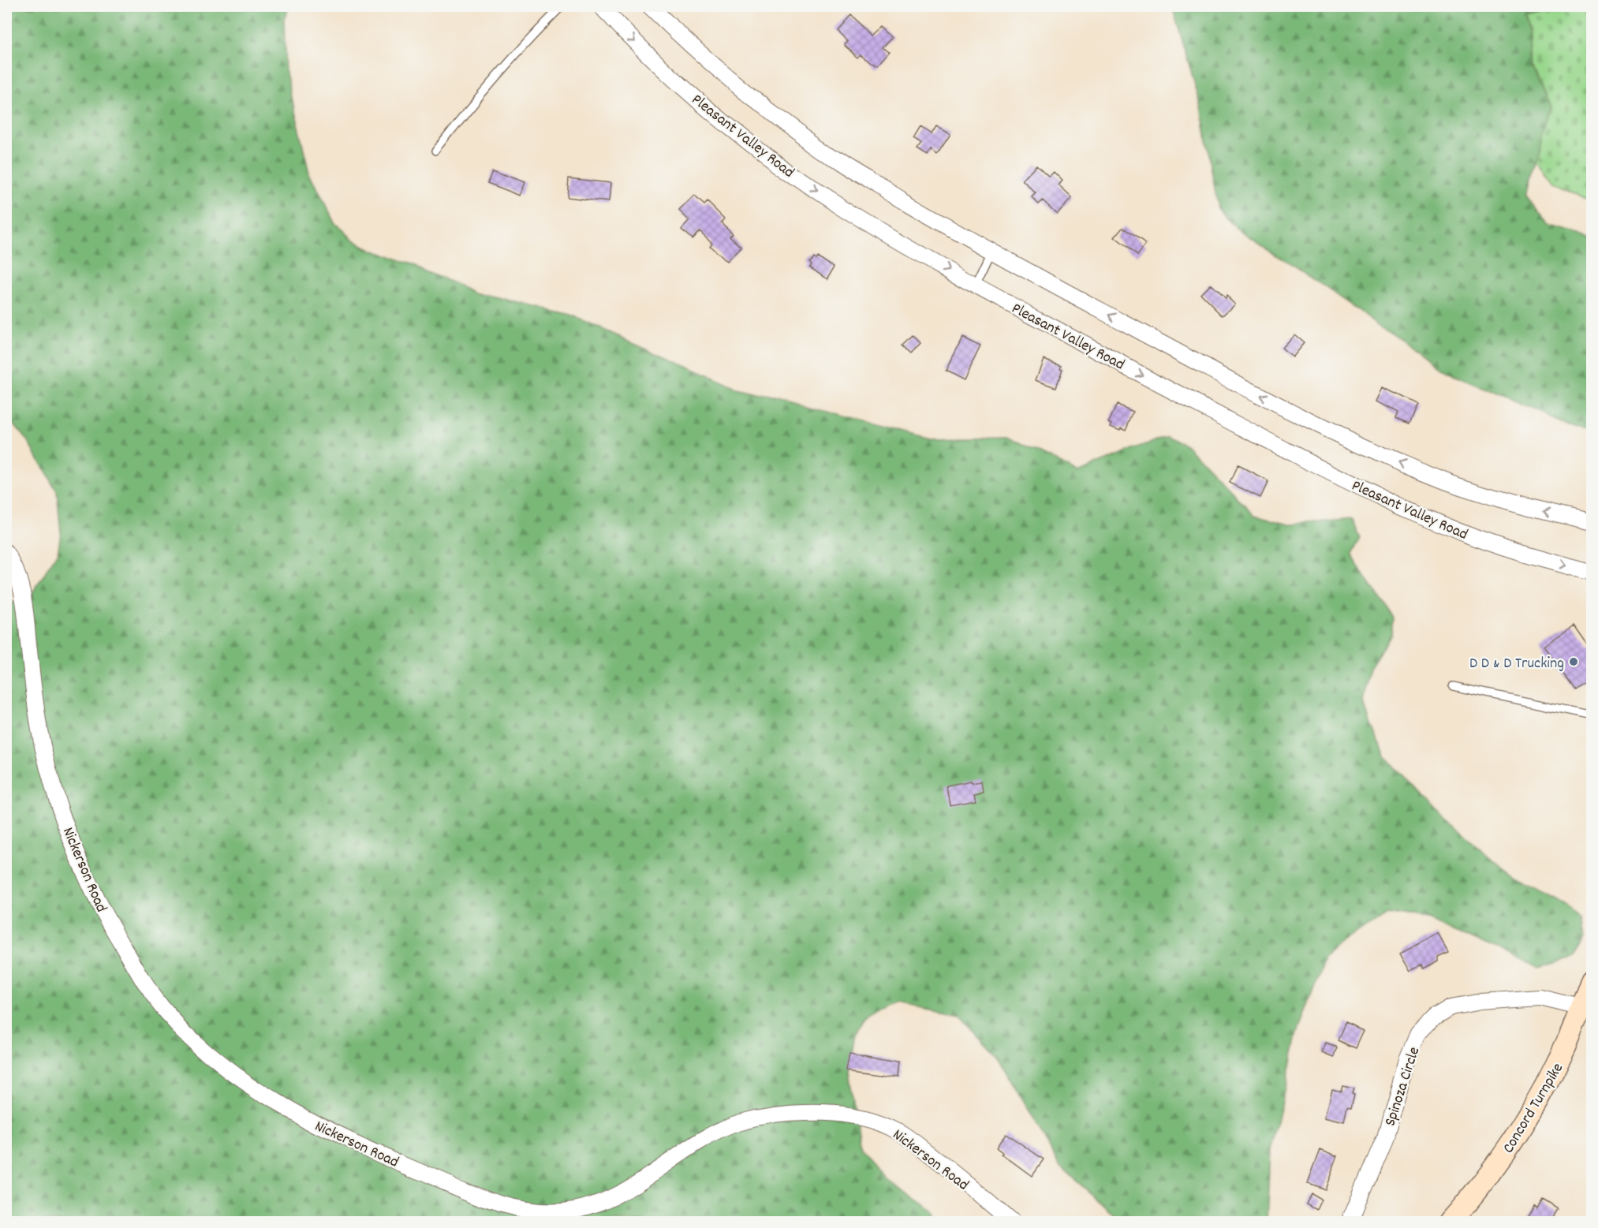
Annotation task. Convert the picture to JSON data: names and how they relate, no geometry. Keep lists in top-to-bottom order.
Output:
{
  "streets": {
    "street": [
      "Pleasant Valley Road",
      "Nickerson Road",
      "Spinoza Circle",
      "Concord Turnpike"
    ]
  },
  "crossings": [
    ["Spinoza Circle", "Concord Turnpike"]
  ],
  "places": ["D D & D Trucking"]
}
